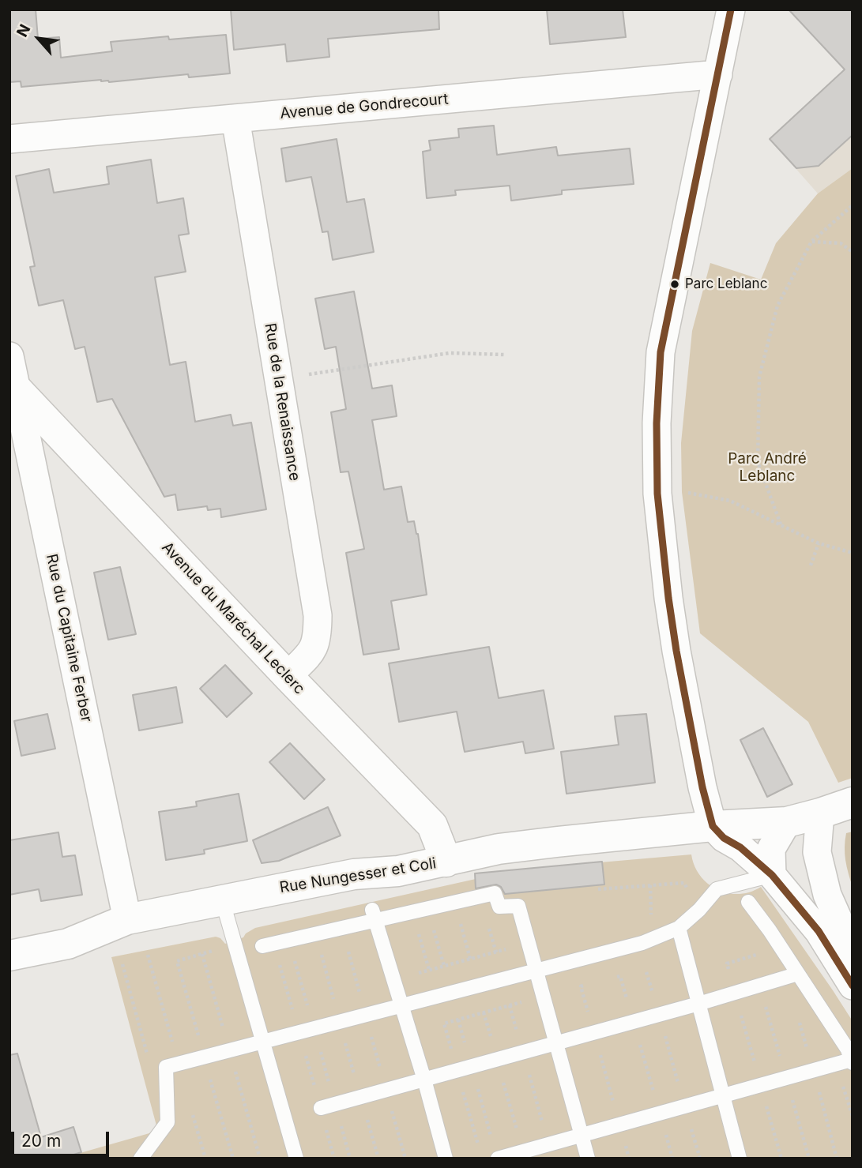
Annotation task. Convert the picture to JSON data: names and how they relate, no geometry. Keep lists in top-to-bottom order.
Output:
{
  "streets": {
    "street": [
      "Avenue de Gondrecourt",
      "Rue de la Renaissance",
      "Avenue du Maréchal Leclerc",
      "Rue du Capitaine Ferber",
      "Rue Nungesser et Coli"
    ]
  },
  "crossings": [
    ["Avenue de Gondrecourt", "Rue de la Renaissance"],
    ["Rue de la Renaissance", "Avenue du Maréchal Leclerc"],
    ["Avenue du Maréchal Leclerc", "Rue du Capitaine Ferber"],
    ["Avenue du Maréchal Leclerc", "Rue Nungesser et Coli"],
    ["Rue du Capitaine Ferber", "Rue Nungesser et Coli"]
  ],
  "parks": ["Parc André Leblanc"],
  "places": ["Parc Leblanc"],
  "scale_bar": "20 m",
  "north": "top left"
}
